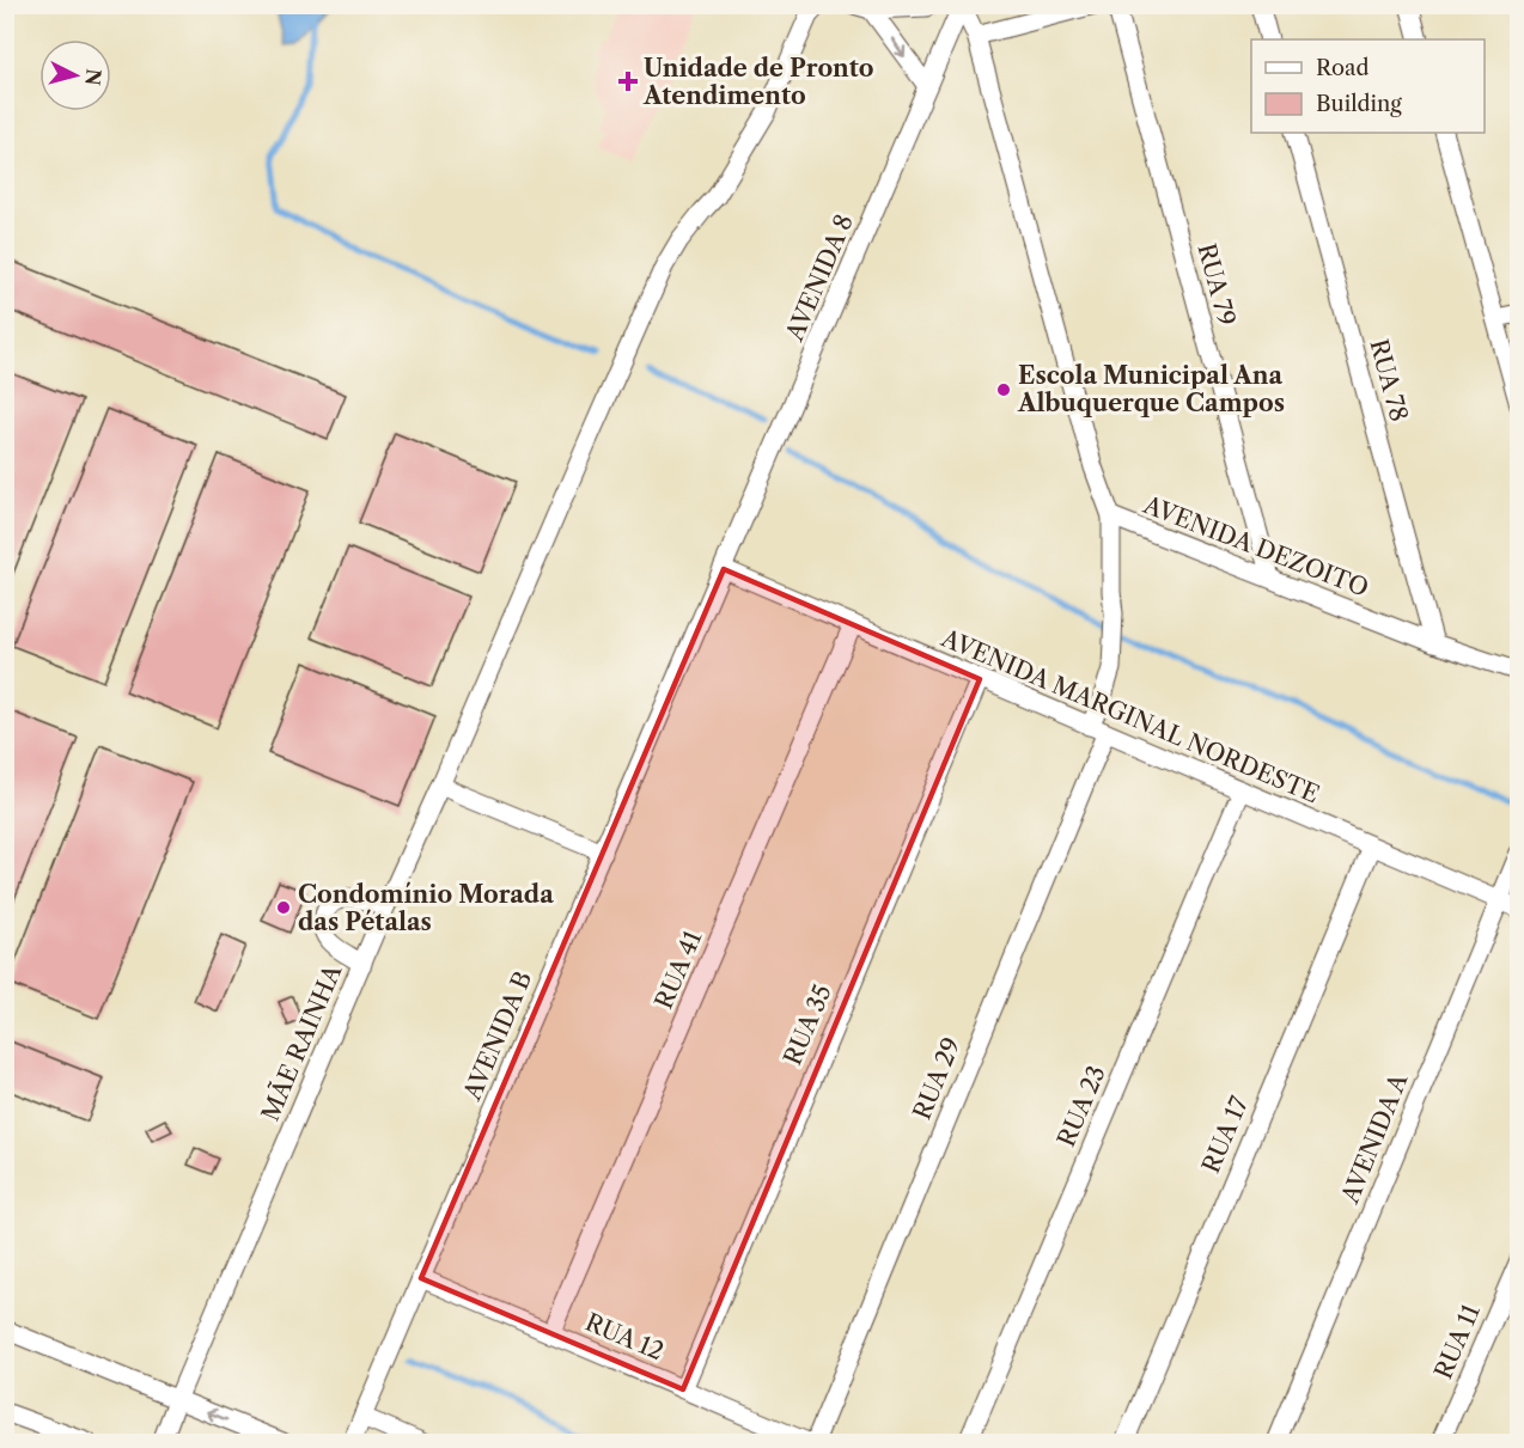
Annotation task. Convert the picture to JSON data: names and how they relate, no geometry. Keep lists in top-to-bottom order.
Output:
{
  "streets": {
    "street": [
      "AVENIDA 8",
      "RUA 79",
      "RUA 78",
      "AVENIDA DEZOITO",
      "AVENIDA MARGINAL NORDESTE",
      "RUA 41",
      "RUA 35",
      "AVENIDA B",
      "MÃE RAINHA",
      "RUA 29",
      "RUA 23",
      "RUA 17",
      "AVENIDA A",
      "RUA 12",
      "RUA 11"
    ]
  },
  "crossings": [
    ["AVENIDA 8", "AVENIDA DEZOITO"],
    ["AVENIDA 8", "AVENIDA MARGINAL NORDESTE"],
    ["AVENIDA 8", "AVENIDA B"],
    ["RUA 79", "AVENIDA DEZOITO"],
    ["RUA 78", "AVENIDA DEZOITO"],
    ["AVENIDA DEZOITO", "RUA 29"],
    ["AVENIDA MARGINAL NORDESTE", "RUA 41"],
    ["AVENIDA MARGINAL NORDESTE", "RUA 35"],
    ["AVENIDA MARGINAL NORDESTE", "AVENIDA B"],
    ["AVENIDA MARGINAL NORDESTE", "RUA 29"],
    ["AVENIDA MARGINAL NORDESTE", "RUA 23"],
    ["AVENIDA MARGINAL NORDESTE", "RUA 17"],
    ["AVENIDA MARGINAL NORDESTE", "AVENIDA A"],
    ["RUA 41", "RUA 12"],
    ["RUA 35", "RUA 12"],
    ["AVENIDA B", "RUA 12"]
  ],
  "places": {
    "health": ["Unidade de Pronto Atendimento"],
    "other": ["Escola Municipal Ana Albuquerque Campos", "Condomínio Morada das Pétalas"]
  },
  "legend": ["Road", "Building"],
  "north": "right"
}
